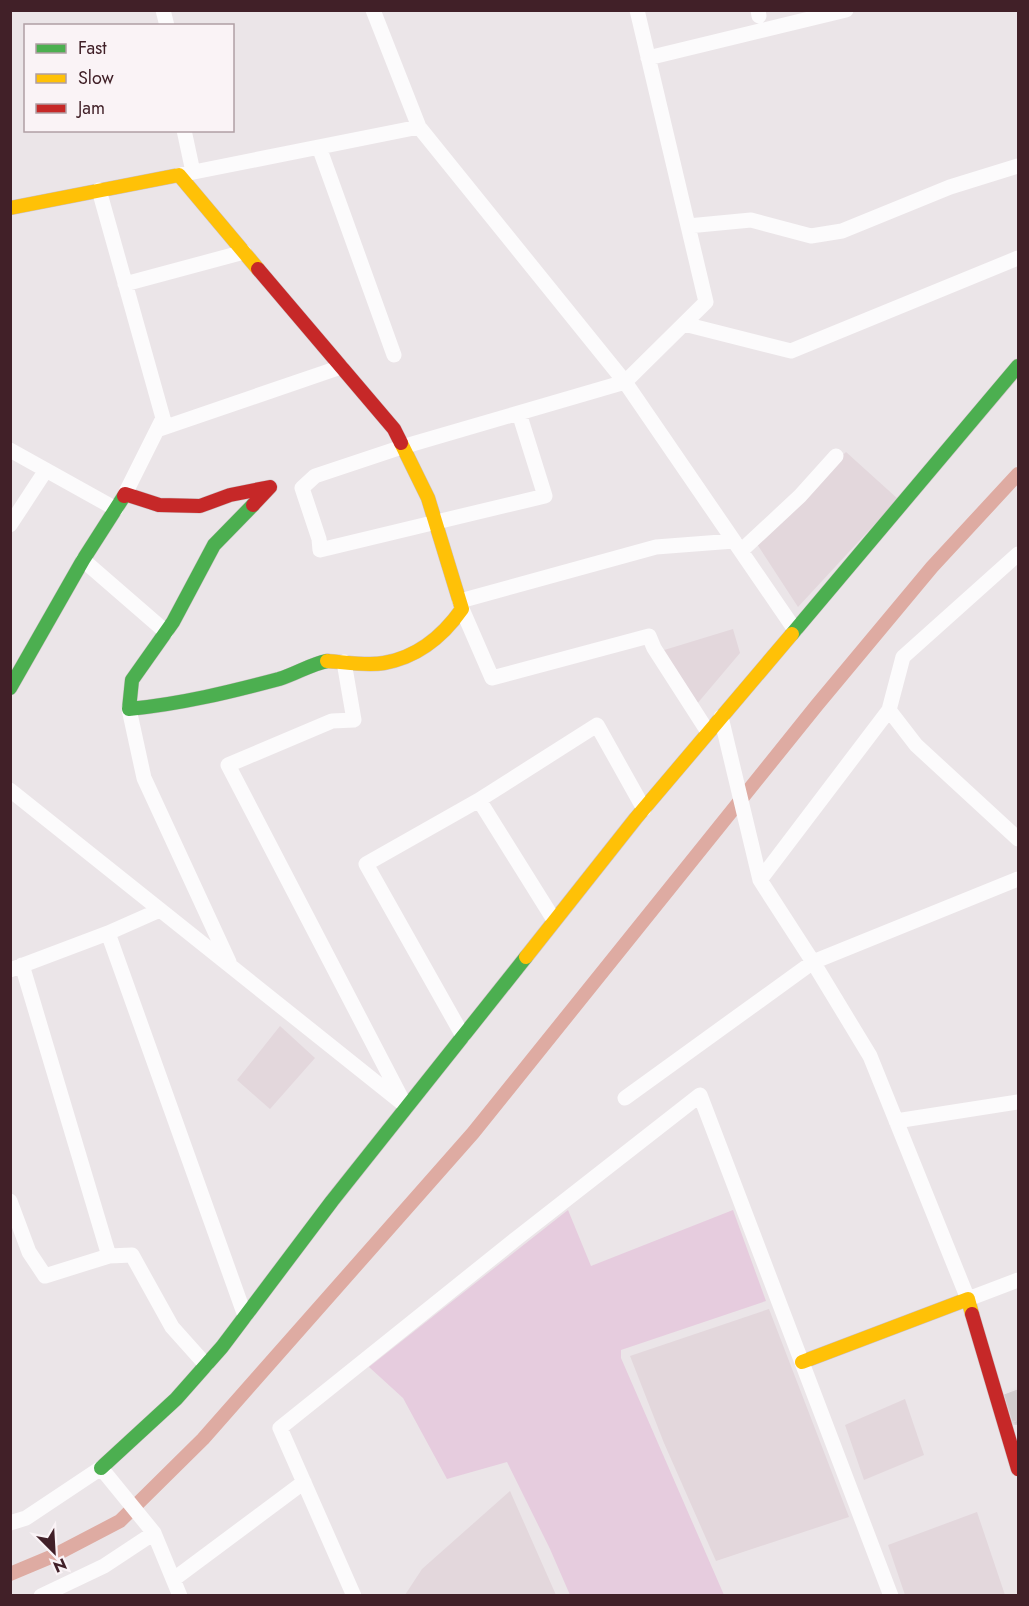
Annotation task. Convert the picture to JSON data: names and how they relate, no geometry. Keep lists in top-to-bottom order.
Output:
{
  "legend": ["Fast", "Slow", "Jam"],
  "north": "bottom right"
}
